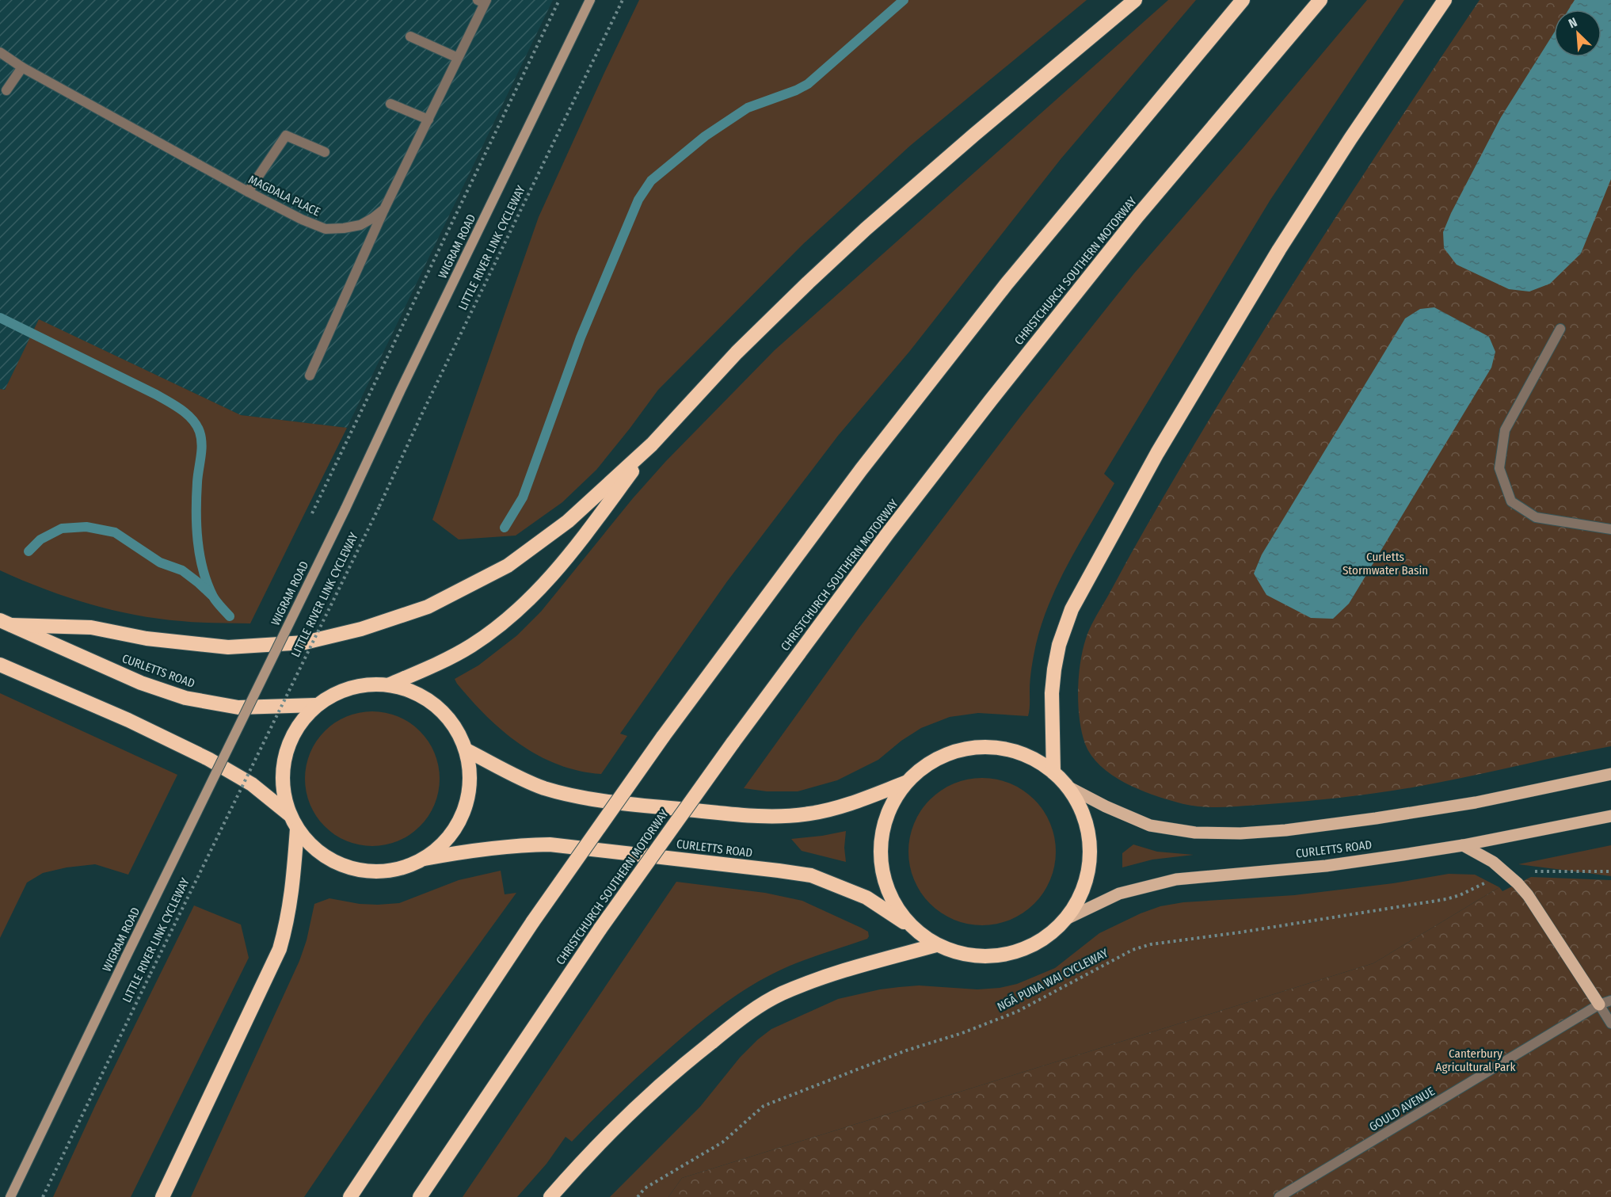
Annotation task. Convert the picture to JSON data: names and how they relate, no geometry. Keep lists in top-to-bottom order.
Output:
{
  "streets": {
    "highway": ["CHRISTCHURCH SOUTHERN MOTORWAY", "CURLETTS ROAD"],
    "main road": ["WIGRAM ROAD"],
    "street": ["MAGDALA PLACE", "GOULD AVENUE"],
    "path": ["LITTLE RIVER LINK CYCLEWAY", "NGĀ PUNA WAI CYCLEWAY"]
  },
  "parks": ["Curletts Stormwater Basin", "Canterbury Agricultural Park"],
  "north": "top left"
}
